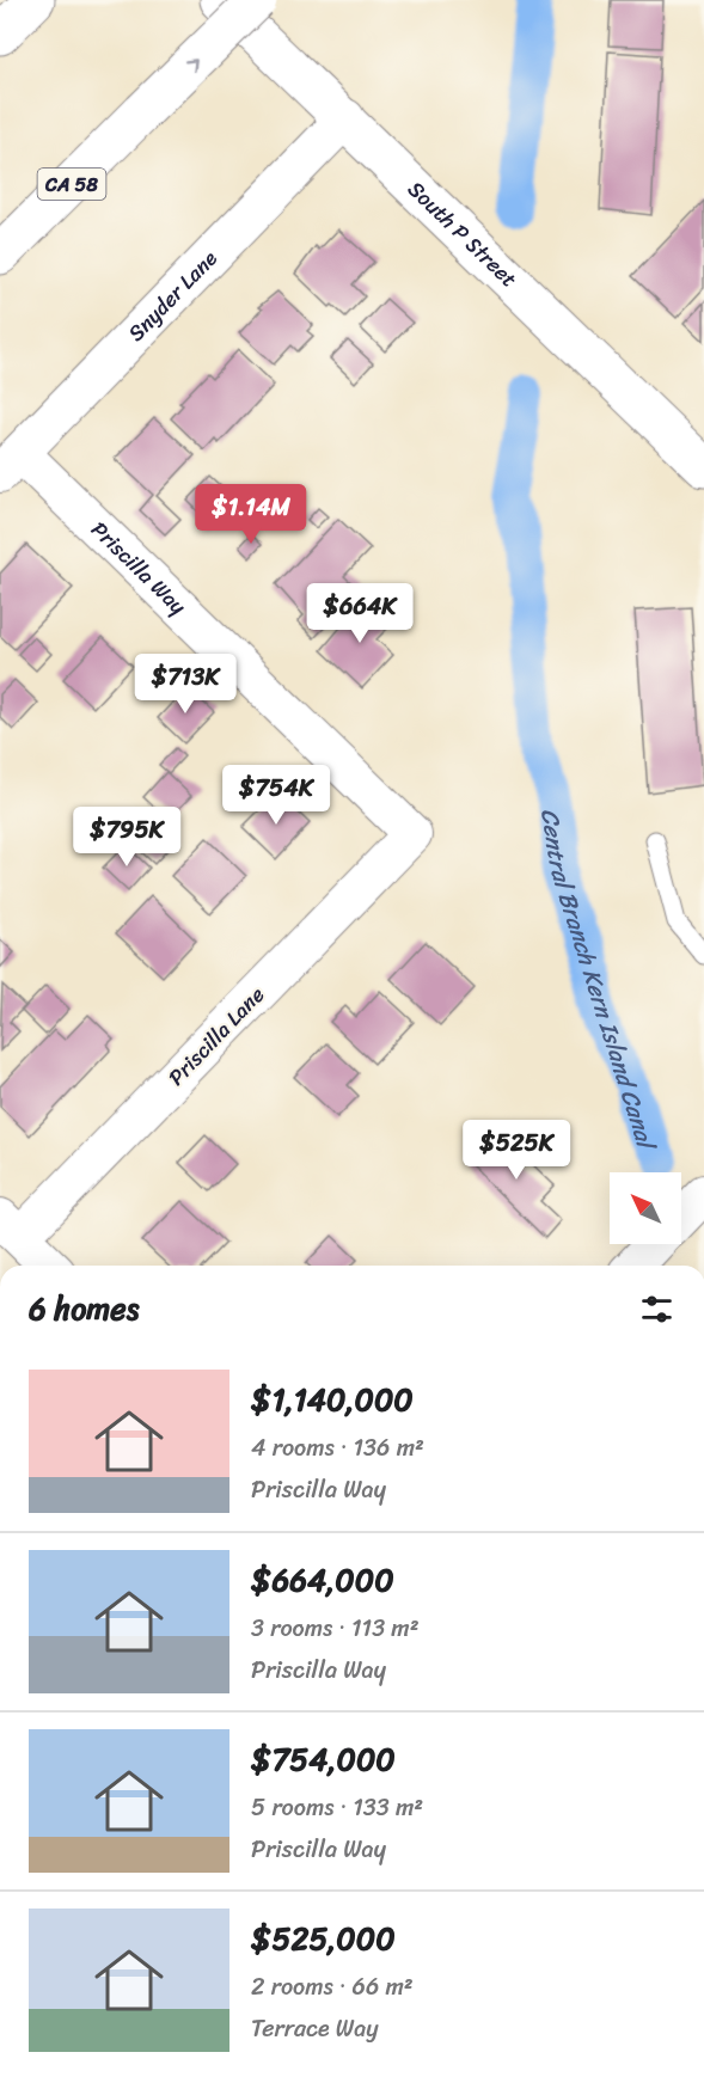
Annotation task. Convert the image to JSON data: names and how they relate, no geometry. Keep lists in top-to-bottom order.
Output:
{
  "streets": {
    "main road": ["CA 58", "South P Street"],
    "street": ["Snyder Lane", "Priscilla Way", "Priscilla Lane"]
  },
  "crossings": [
    ["South P Street", "Snyder Lane"],
    ["Snyder Lane", "Priscilla Way"],
    ["Priscilla Way", "Priscilla Lane"]
  ],
  "water": ["Central Branch Kern Island Canal"],
  "north": "top left",
  "page": {
    "price": [
      "$1.14M",
      "$664K",
      "$713K",
      "$754K",
      "$795K",
      "$525K"
    ],
    "heading": "6 homes",
    "list": [
      {
        "name": "$1,140,000",
        "note": "4 rooms · 136 m² · Priscilla Way"
      },
      {
        "name": "$664,000",
        "note": "3 rooms · 113 m² · Priscilla Way"
      },
      {
        "name": "$754,000",
        "note": "5 rooms · 133 m² · Priscilla Way"
      },
      {
        "name": "$525,000",
        "note": "2 rooms · 66 m² · Terrace Way"
      }
    ]
  }
}
